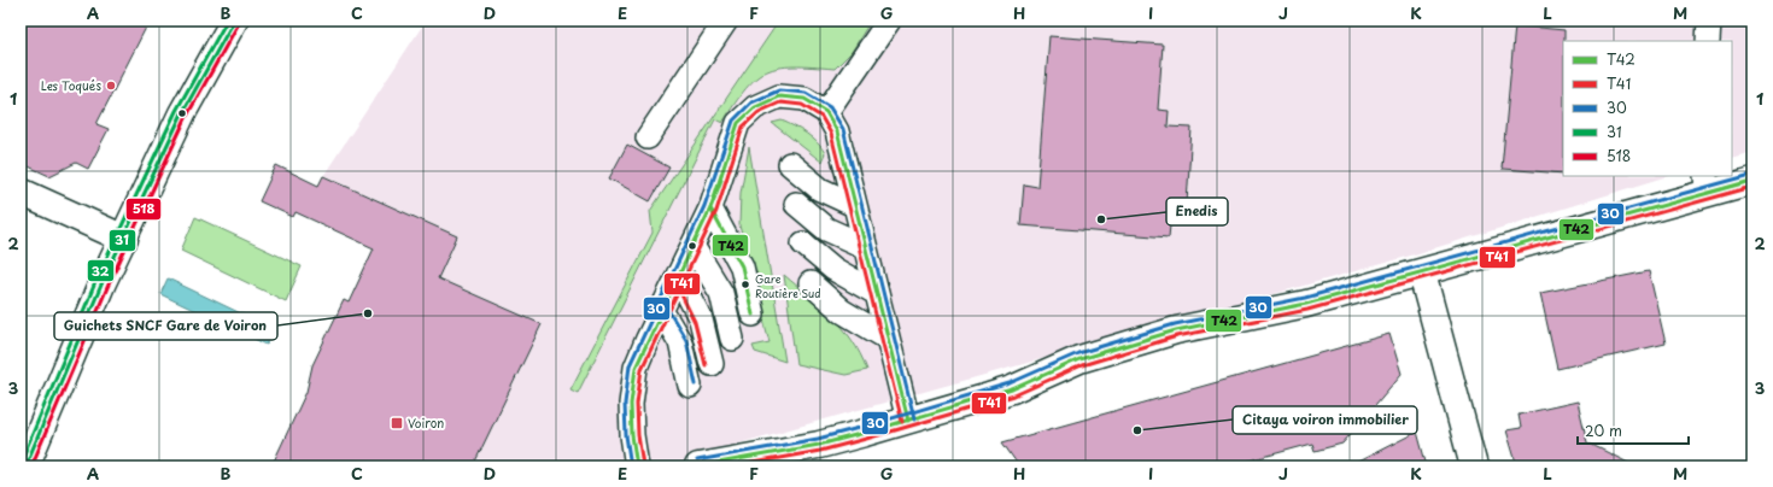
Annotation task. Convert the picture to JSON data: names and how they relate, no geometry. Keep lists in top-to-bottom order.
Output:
{
  "places": {
    "other": [
      "Les Toqués",
      "Enedis",
      "Gare Routière Sud",
      "Guichets SNCF Gare de Voiron",
      "Citaya voiron immobilier"
    ],
    "transit": ["Voiron"]
  },
  "lines": [
    "transit line 31",
    "transit line 32",
    "transit line 518",
    "transit line 30",
    "transit line T42",
    "transit line T41"
  ],
  "legend": [
    "T42",
    "T41",
    "30",
    "31",
    "518"
  ],
  "scale_bar": "20 m",
  "grid": {
    "columns": [
      "A",
      "B",
      "C",
      "D",
      "E",
      "F",
      "G",
      "H",
      "I",
      "J",
      "K",
      "L",
      "M"
    ],
    "rows": ["1", "2", "3"]
  }
}
